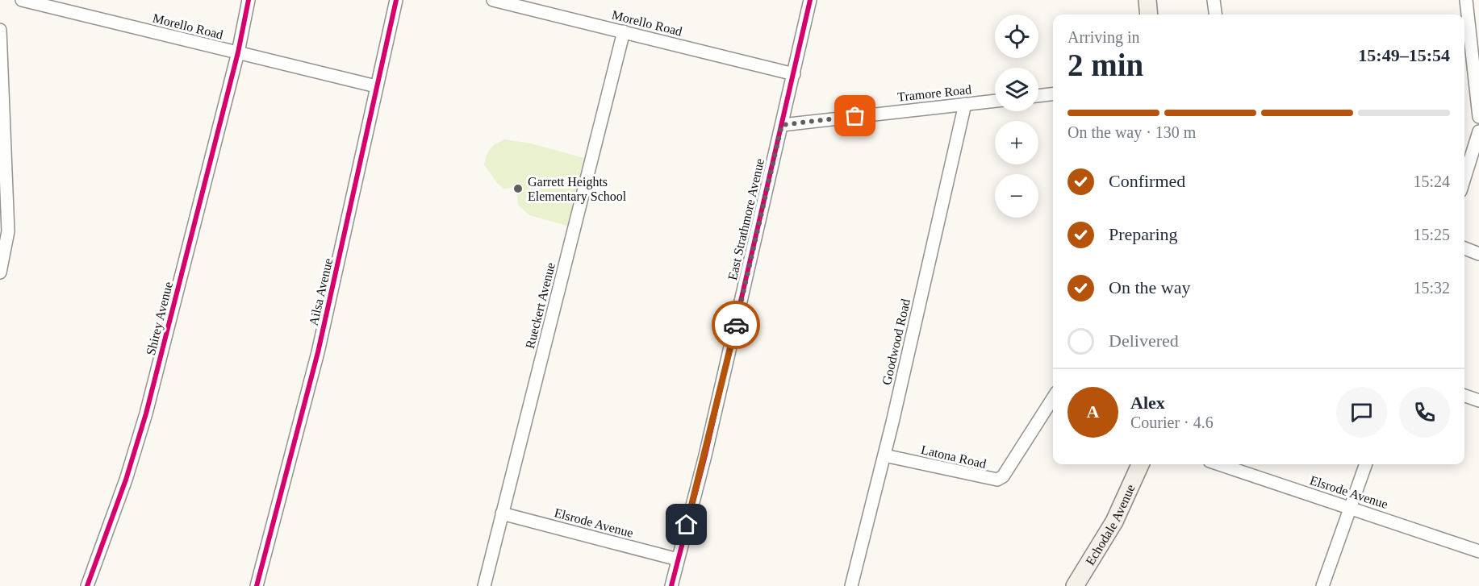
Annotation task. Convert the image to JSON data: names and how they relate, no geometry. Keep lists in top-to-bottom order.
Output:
{
  "streets": {
    "main road": ["Echodale Avenue"],
    "street": [
      "Morello Road",
      "Tramore Road",
      "East Strathmore Avenue",
      "Ailsa Avenue",
      "Rueckert Avenue",
      "Shirey Avenue",
      "Goodwood Road",
      "Latona Road",
      "Elsrode Avenue"
    ]
  },
  "crossings": [
    ["Morello Road", "East Strathmore Avenue"],
    ["Morello Road", "Ailsa Avenue"],
    ["Morello Road", "Rueckert Avenue"],
    ["Morello Road", "Shirey Avenue"],
    ["Tramore Road", "East Strathmore Avenue"],
    ["Tramore Road", "Goodwood Road"],
    ["East Strathmore Avenue", "Elsrode Avenue"],
    ["Rueckert Avenue", "Elsrode Avenue"],
    ["Goodwood Road", "Latona Road"]
  ],
  "places": ["Garrett Heights Elementary School"],
  "page": {
    "map_buttons": ["+", "−"],
    "heading": ["2 min", "Arriving in", "15:49–15:54"],
    "panel": ["Alex", "Courier · 4.6"],
    "bar": "On the way · 130 m",
    "list": [
      ["Confirmed", "15:24"],
      ["Preparing", "15:25"],
      ["On the way", "15:32"],
      "Delivered"
    ],
    "round": "A"
  }
}
